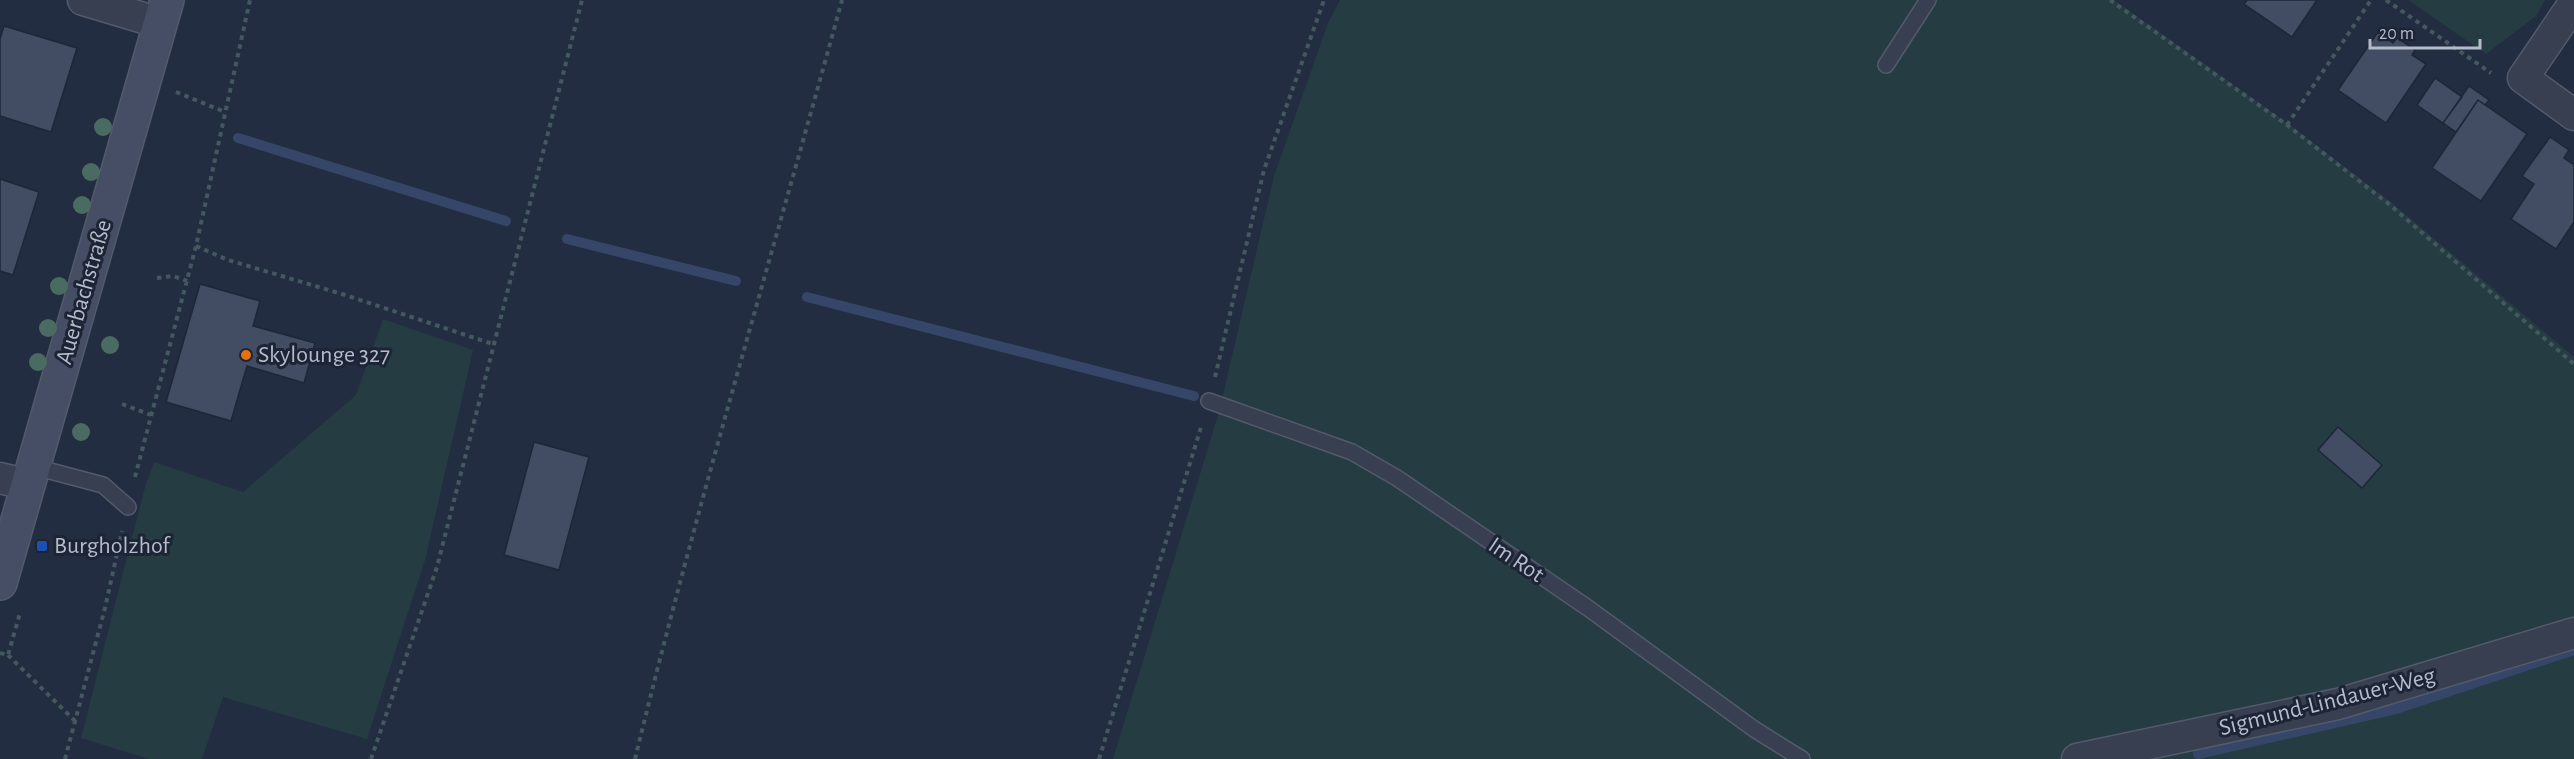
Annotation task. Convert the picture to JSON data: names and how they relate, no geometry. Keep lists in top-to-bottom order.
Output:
{
  "streets": {
    "main road": ["Auerbachstraße"],
    "street": ["Sigmund-Lindauer-Weg"],
    "lane": ["Im Rot"]
  },
  "places": {
    "other": ["Skylounge 327"],
    "transit": ["Burgholzhof"]
  },
  "scale_bar": "20 m"
}
